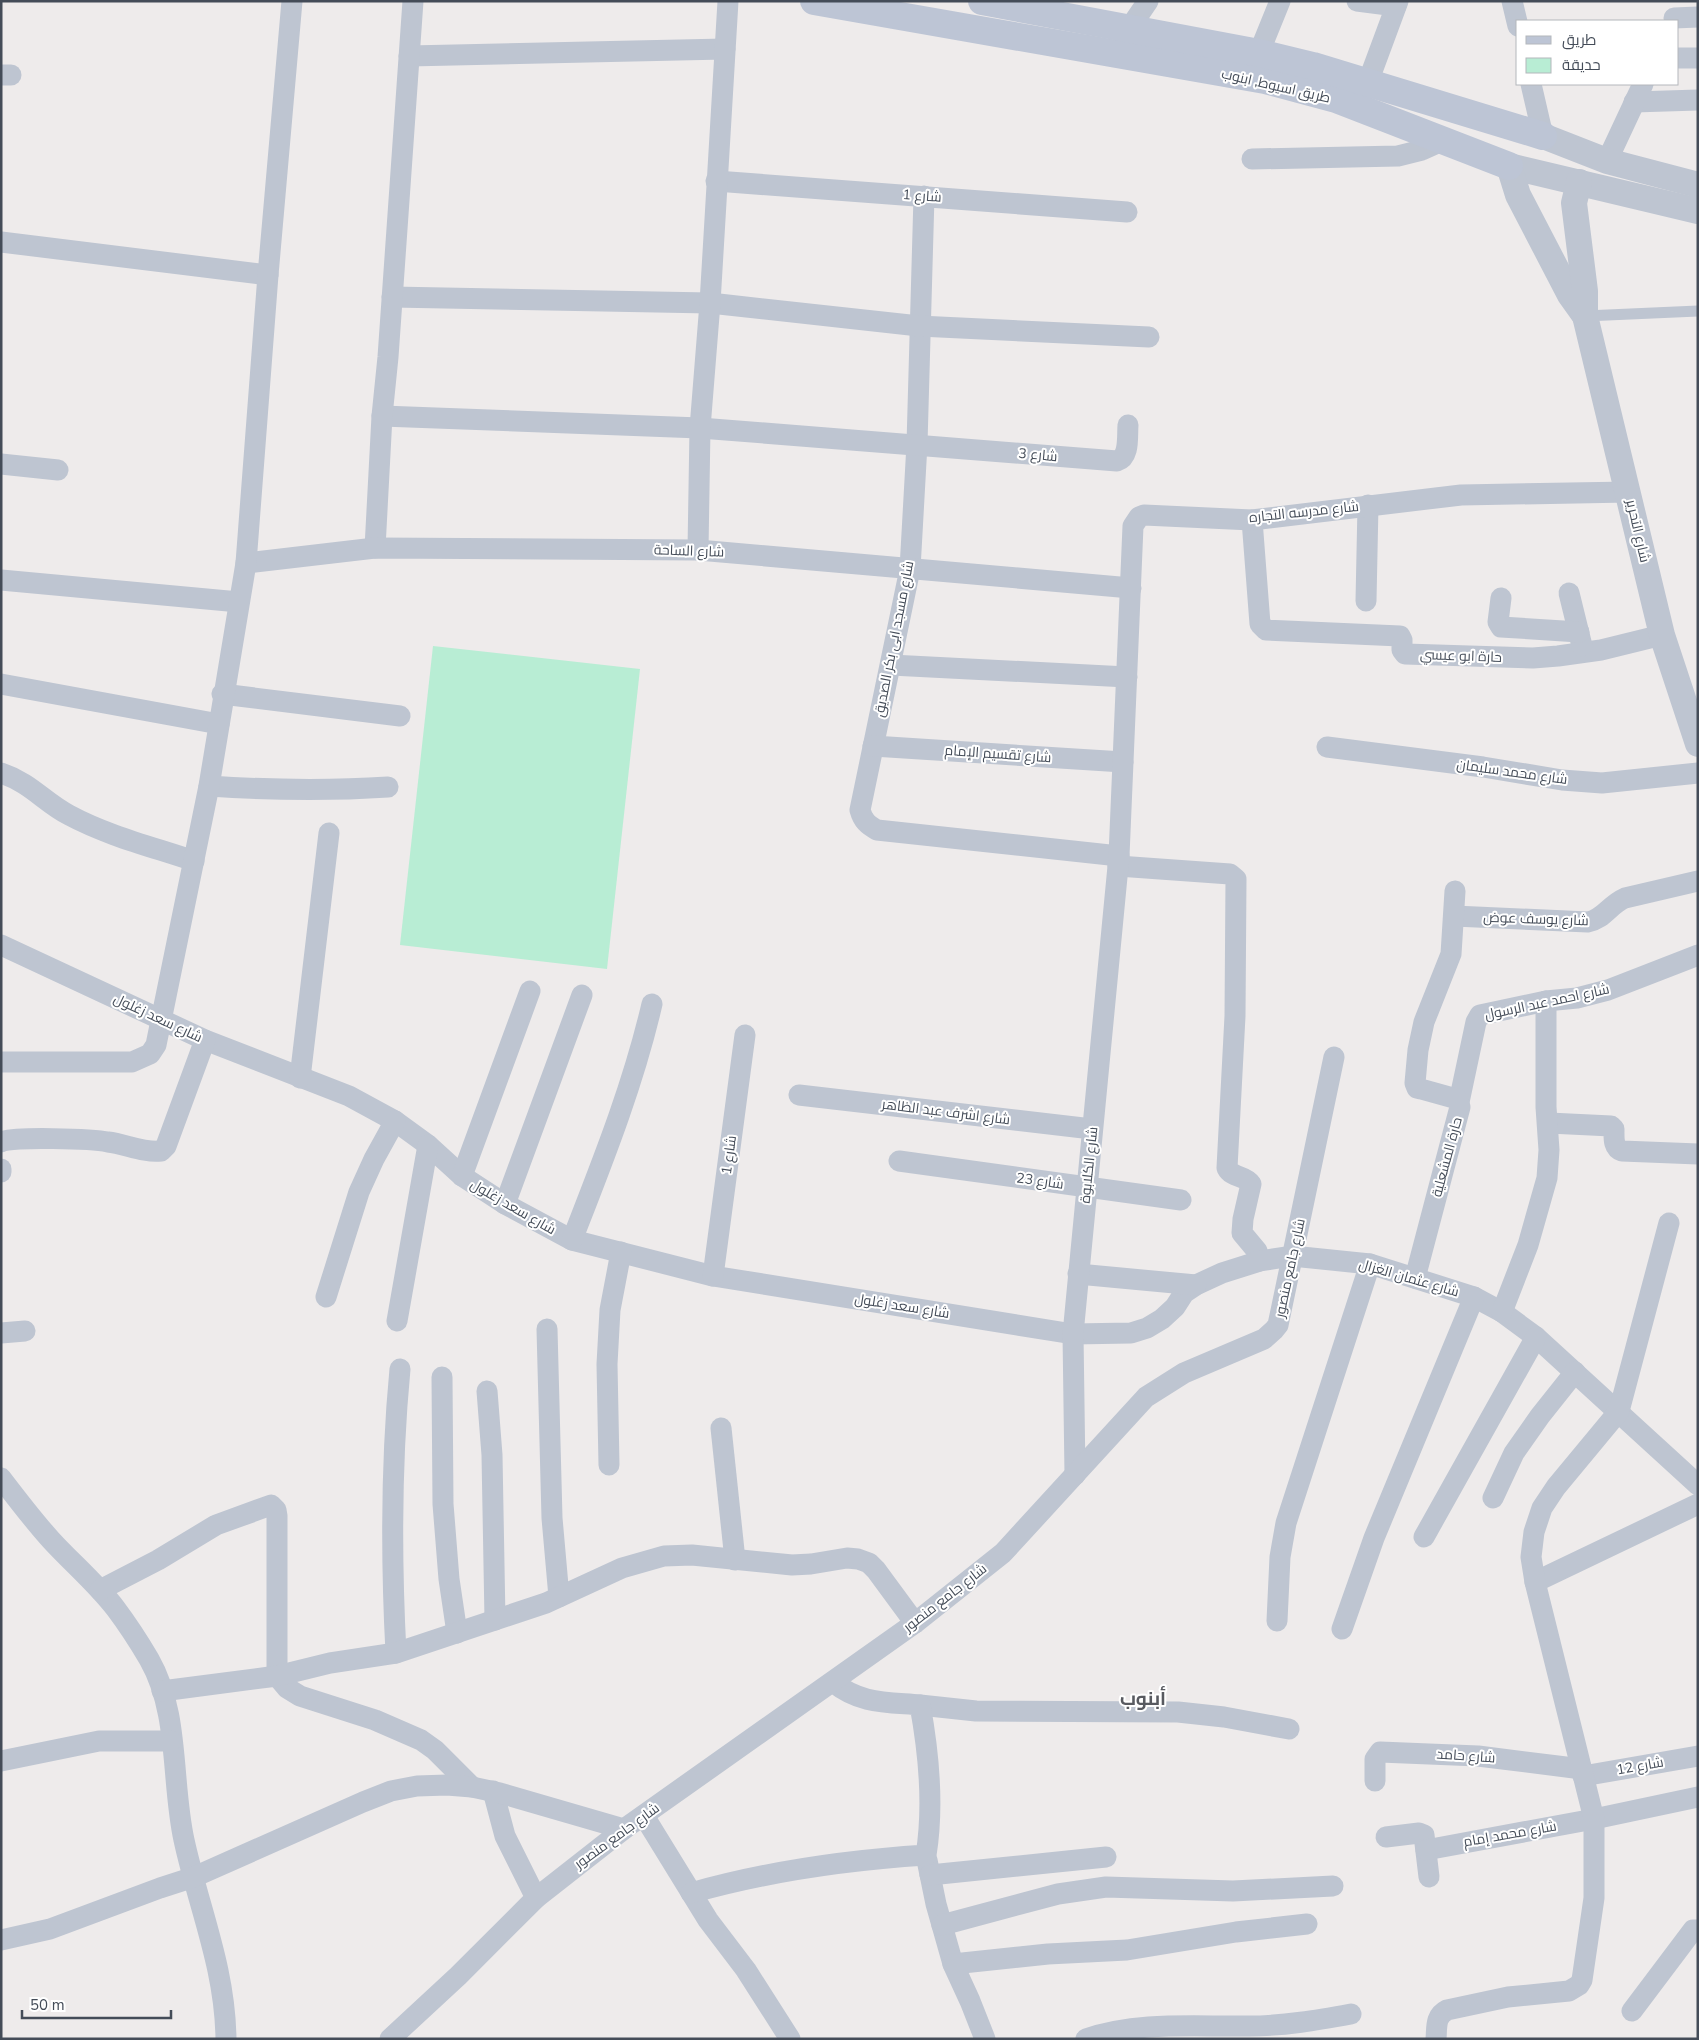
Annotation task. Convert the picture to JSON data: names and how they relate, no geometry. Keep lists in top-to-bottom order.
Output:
{
  "streets": {
    "main road": ["طريق اسيوط, ابنوب"],
    "street": [
      "شارع 1",
      "شارع 3",
      "شارع مدرسه التجاره",
      "شارع التحرير",
      "شارع الساحة",
      "شارع مسجد ابى بكر الصديق",
      "حارة ابو عيسي",
      "شارع تقسيم الإمام",
      "شارع محمد سليمان",
      "شارع يوسف عوض",
      "شارع احمد عبد الرسول",
      "شارع سعد زغلول",
      "شارع اشرف عبد الظاهر",
      "حارة المشعلية",
      "شارع الكلابوة",
      "شارع 23",
      "شارع جامع منصور",
      "شارع عثمان الغزال",
      "شارع حامد",
      "شارع 12",
      "شارع محمد إمام"
    ]
  },
  "crossings": [
    ["طريق اسيوط, ابنوب", "شارع التحرير"],
    ["شارع 1", "شارع مسجد ابى بكر الصديق"],
    ["شارع 1", "شارع سعد زغلول"],
    ["شارع 3", "شارع مسجد ابى بكر الصديق"],
    ["شارع مدرسه التجاره", "شارع التحرير"],
    ["شارع مدرسه التجاره", "شارع الساحة"],
    ["شارع مدرسه التجاره", "شارع مسجد ابى بكر الصديق"],
    ["شارع مدرسه التجاره", "حارة ابو عيسي"],
    ["شارع مدرسه التجاره", "شارع تقسيم الإمام"],
    ["شارع مدرسه التجاره", "شارع الكلابوة"],
    ["شارع التحرير", "حارة ابو عيسي"],
    ["شارع الساحة", "شارع مسجد ابى بكر الصديق"],
    ["شارع مسجد ابى بكر الصديق", "شارع تقسيم الإمام"],
    ["شارع مسجد ابى بكر الصديق", "شارع الكلابوة"],
    ["شارع يوسف عوض", "حارة المشعلية"],
    ["شارع احمد عبد الرسول", "حارة المشعلية"],
    ["شارع سعد زغلول", "شارع الكلابوة"],
    ["شارع سعد زغلول", "شارع عثمان الغزال"],
    ["شارع اشرف عبد الظاهر", "شارع الكلابوة"],
    ["حارة المشعلية", "شارع عثمان الغزال"],
    ["شارع الكلابوة", "شارع 23"],
    ["شارع الكلابوة", "شارع جامع منصور"],
    ["شارع الكلابوة", "شارع عثمان الغزال"],
    ["شارع جامع منصور", "شارع عثمان الغزال"],
    ["شارع حامد", "شارع 12"]
  ],
  "districts": ["أبنوب"],
  "legend": ["طريق", "حديقة"],
  "scale_bar": "50 m"
}
